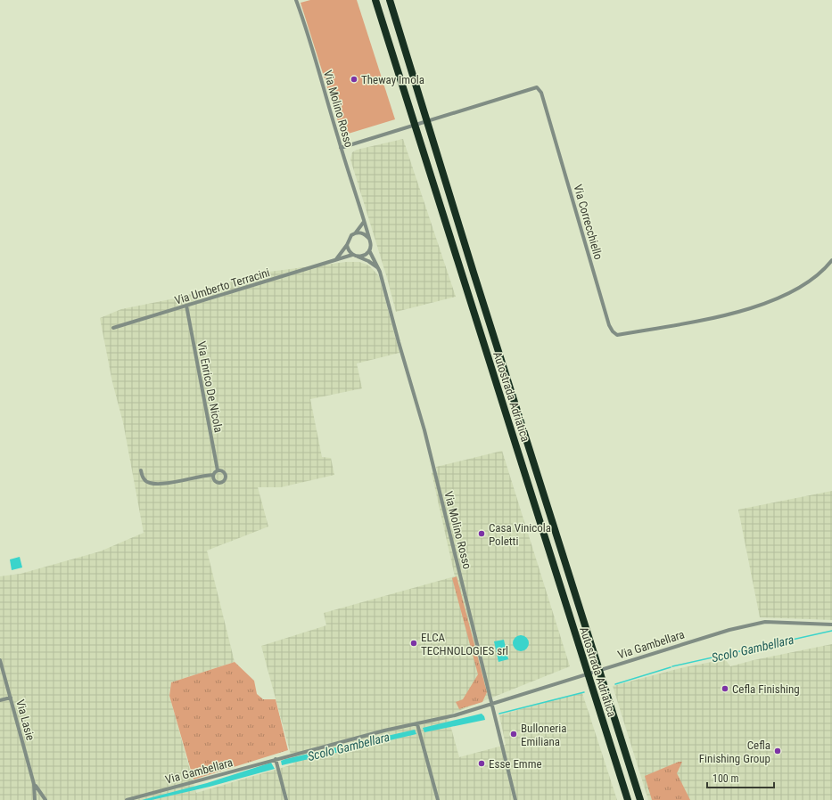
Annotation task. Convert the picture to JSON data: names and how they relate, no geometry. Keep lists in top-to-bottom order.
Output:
{
  "streets": {
    "highway": ["Autostrada Adriatica"],
    "street": [
      "Via Molino Rosso",
      "Via Correcchiello",
      "Via Umberto Terracini",
      "Via Enrico De Nicola",
      "Via Gambellara",
      "Via Lasie"
    ]
  },
  "crossings": [
    ["Via Molino Rosso", "Via Correcchiello"],
    ["Via Molino Rosso", "Via Umberto Terracini"],
    ["Via Molino Rosso", "Via Gambellara"],
    ["Via Umberto Terracini", "Via Enrico De Nicola"]
  ],
  "water": ["Scolo Gambellara"],
  "places": [
    "Theway Imola",
    "Casa Vinicola Poletti",
    "ELCA TECHNOLOGIES srl",
    "Cefla Finishing",
    "Bulloneria Emiliana",
    "Cefla Finishing Group",
    "Esse Emme"
  ],
  "scale_bar": "100 m"
}
